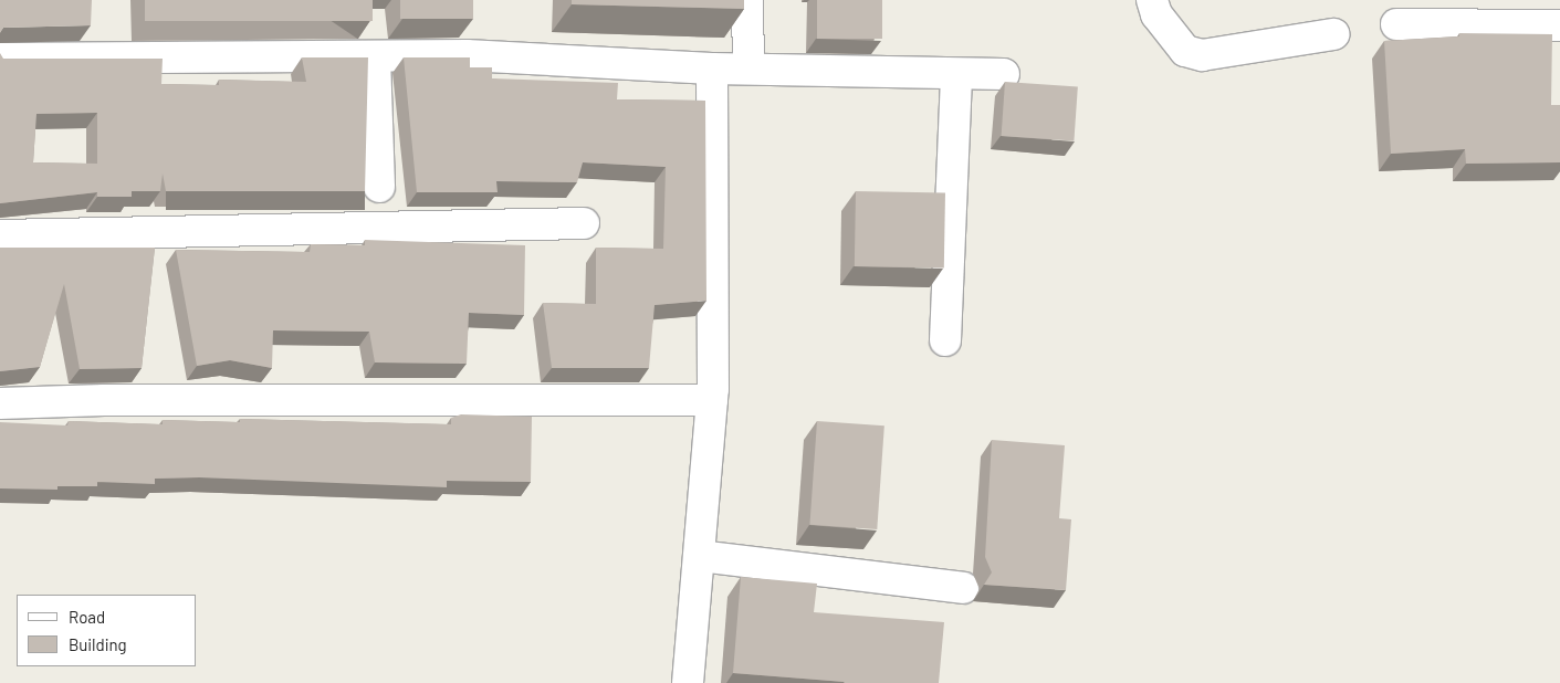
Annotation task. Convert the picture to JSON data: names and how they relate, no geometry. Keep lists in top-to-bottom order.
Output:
{
  "legend": ["Road", "Building"]
}
